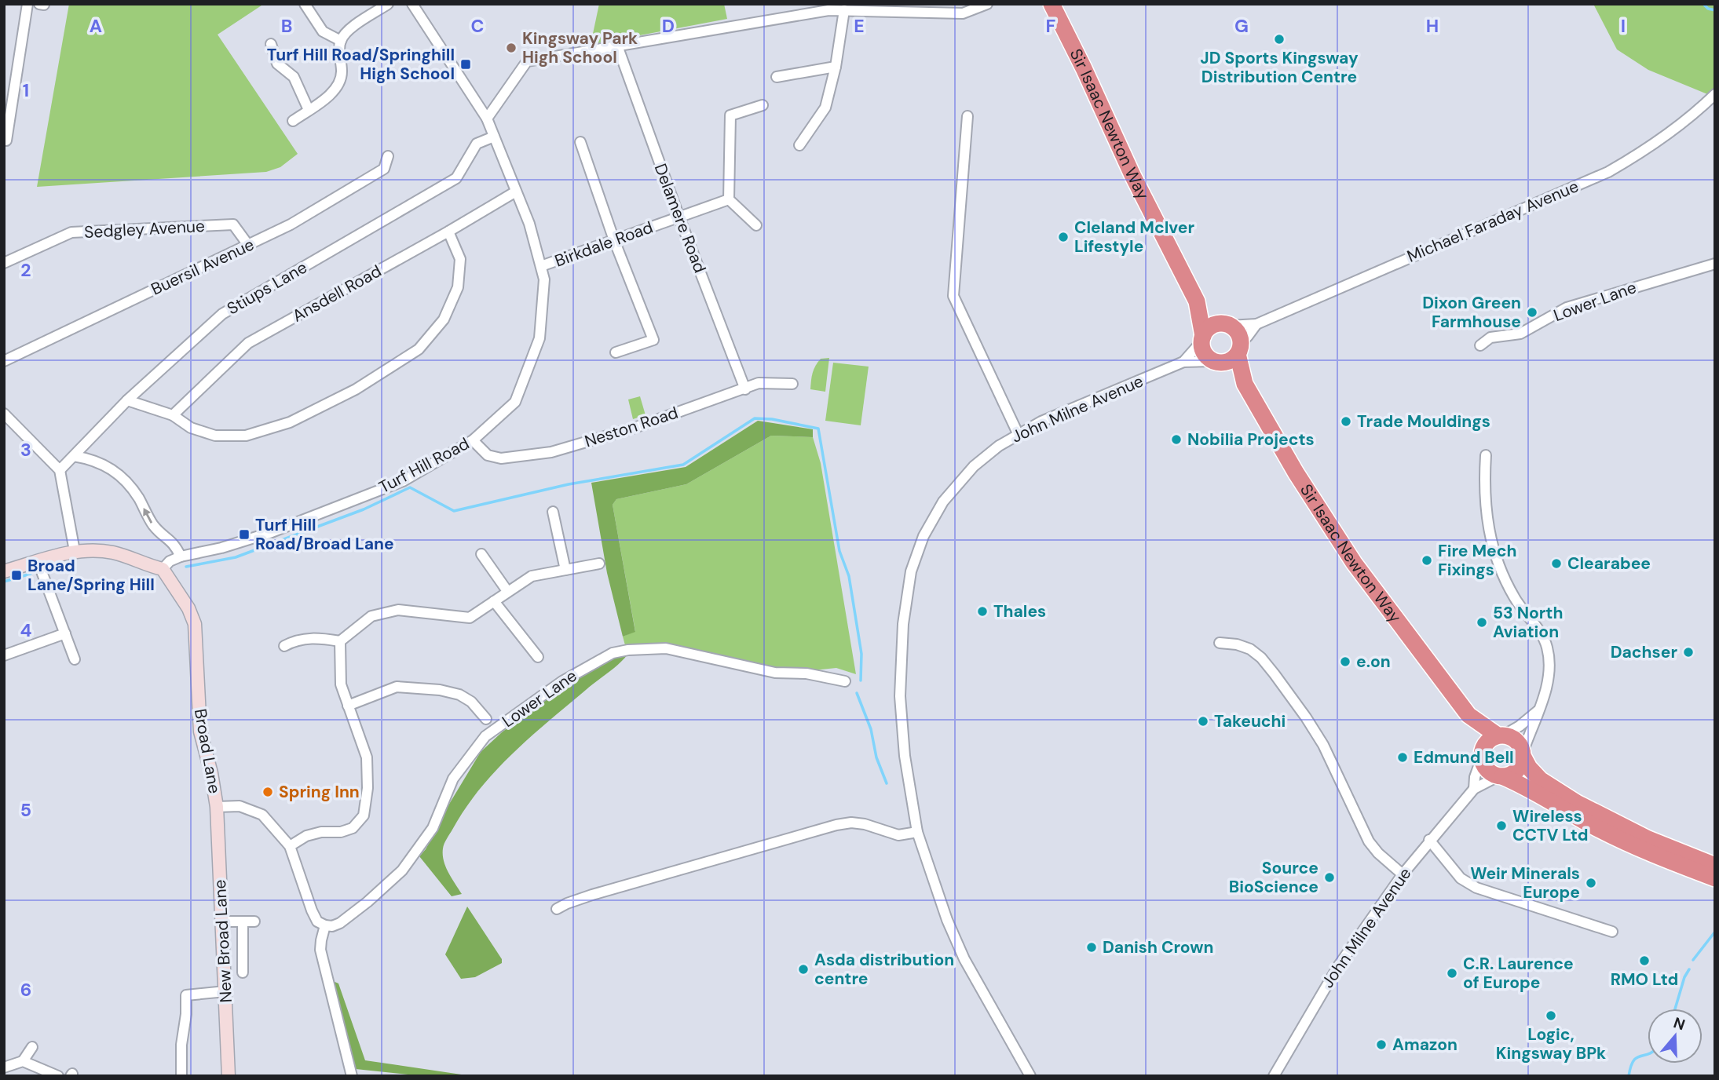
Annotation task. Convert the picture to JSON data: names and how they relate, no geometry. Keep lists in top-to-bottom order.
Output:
{
  "streets": {
    "highway": ["Sir Isaac Newton Way"],
    "main road": ["Broad Lane", "New Broad Lane"],
    "street": [
      "Delamere Road",
      "Michael Faraday Avenue",
      "Sedgley Avenue",
      "Birkdale Road",
      "Buersil Avenue",
      "Stiups Lane",
      "Ansdell Road",
      "Lower Lane",
      "John Milne Avenue",
      "Neston Road",
      "Turf Hill Road"
    ]
  },
  "crossings": [
    ["Sir Isaac Newton Way", "John Milne Avenue"],
    ["Delamere Road", "Birkdale Road"],
    ["Delamere Road", "Neston Road"],
    ["Sedgley Avenue", "Buersil Avenue"],
    ["Birkdale Road", "Turf Hill Road"],
    ["Stiups Lane", "Turf Hill Road"],
    ["Ansdell Road", "Turf Hill Road"],
    ["Lower Lane", "Broad Lane"],
    ["Neston Road", "Turf Hill Road"],
    ["Turf Hill Road", "Broad Lane"],
    ["Broad Lane", "New Broad Lane"]
  ],
  "places": {
    "other": [
      "JD Sports Kingsway Distribution Centre",
      "Kingsway Park High School",
      "Cleland McIver Lifestyle",
      "Dixon Green Farmhouse",
      "Trade Mouldings",
      "Nobilia Projects",
      "Fire Mech Fixings",
      "Clearabee",
      "Thales",
      "53 North Aviation",
      "Dachser",
      "e.on",
      "Takeuchi",
      "Edmund Bell",
      "Spring Inn",
      "Wireless CCTV Ltd",
      "Source BioScience",
      "Weir Minerals Europe",
      "Danish Crown",
      "RMO Ltd",
      "Asda distribution centre",
      "C.R. Laurence of Europe",
      "Logic, Kingsway BPk",
      "Amazon"
    ],
    "transit": ["Turf Hill Road/Springhill High School", "Turf Hill Road/Broad Lane", "Broad Lane/Spring Hill"]
  },
  "north": "top",
  "grid": {
    "columns": [
      "A",
      "B",
      "C",
      "D",
      "E",
      "F",
      "G",
      "H",
      "I"
    ],
    "rows": [
      "1",
      "2",
      "3",
      "4",
      "5",
      "6"
    ]
  }
}
